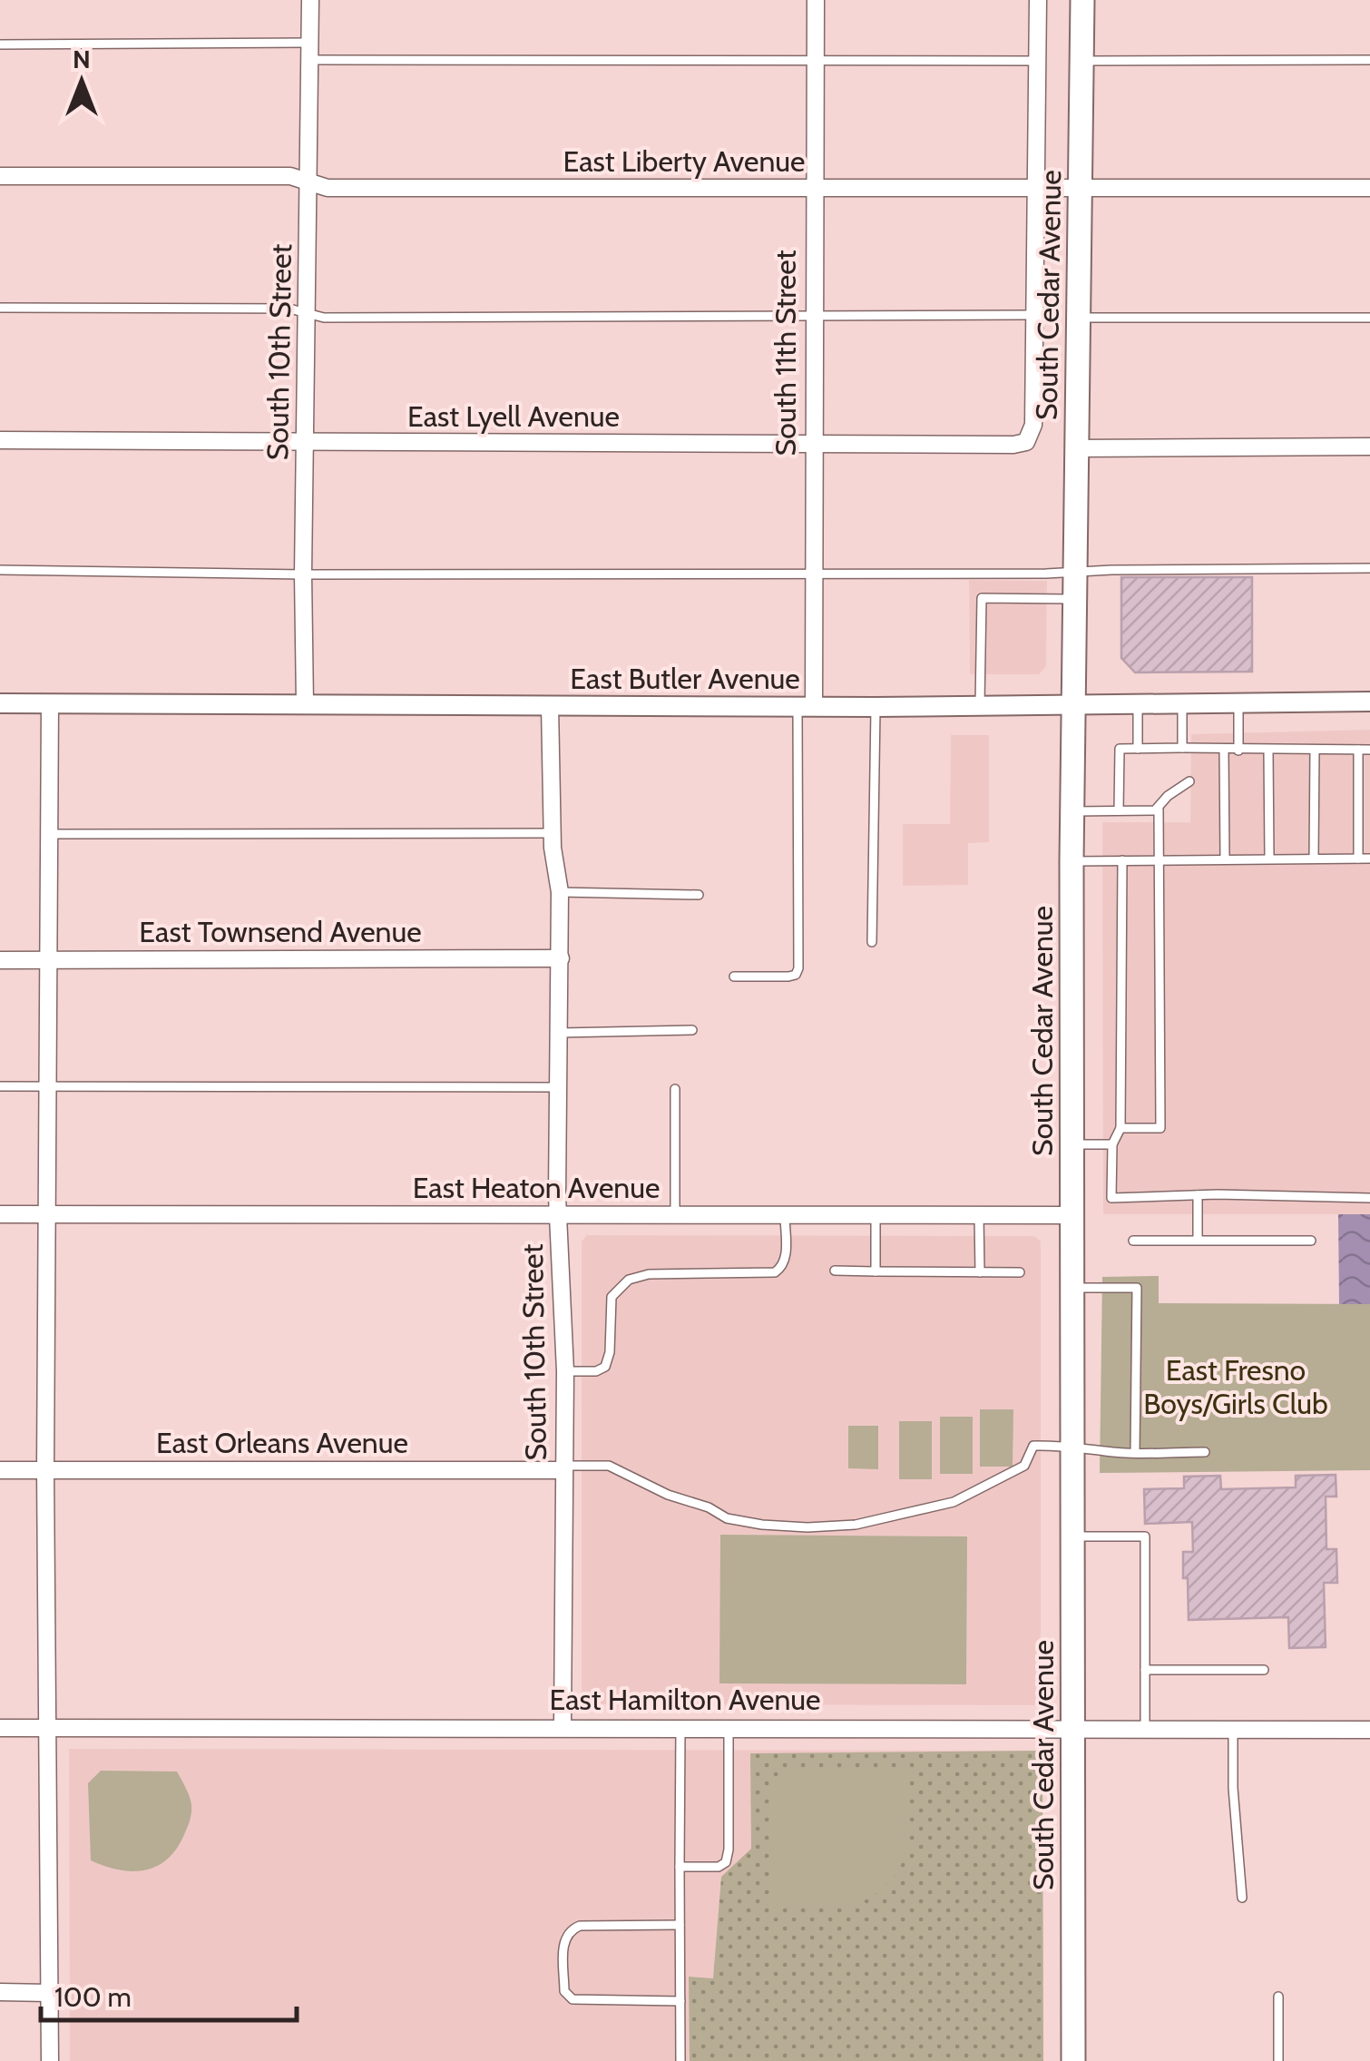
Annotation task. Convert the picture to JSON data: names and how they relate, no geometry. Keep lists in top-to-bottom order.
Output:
{
  "streets": {
    "main road": ["South Cedar Avenue"],
    "street": [
      "East Liberty Avenue",
      "South 10th Street",
      "South 11th Street",
      "East Lyell Avenue",
      "East Butler Avenue",
      "East Townsend Avenue",
      "East Heaton Avenue",
      "East Orleans Avenue",
      "East Hamilton Avenue"
    ]
  },
  "crossings": [
    ["East Liberty Avenue", "South Cedar Avenue"],
    ["East Liberty Avenue", "South 10th Street"],
    ["East Liberty Avenue", "South 11th Street"],
    ["South Cedar Avenue", "East Butler Avenue"],
    ["South Cedar Avenue", "East Heaton Avenue"],
    ["South Cedar Avenue", "East Hamilton Avenue"],
    ["South 10th Street", "East Lyell Avenue"],
    ["South 10th Street", "East Butler Avenue"],
    ["South 10th Street", "East Townsend Avenue"],
    ["South 10th Street", "East Heaton Avenue"],
    ["South 10th Street", "East Orleans Avenue"],
    ["South 10th Street", "East Hamilton Avenue"],
    ["South 11th Street", "East Lyell Avenue"],
    ["South 11th Street", "East Butler Avenue"]
  ],
  "parks": ["East Fresno Boys/Girls Club"],
  "scale_bar": "100 m",
  "north": "top"
}
